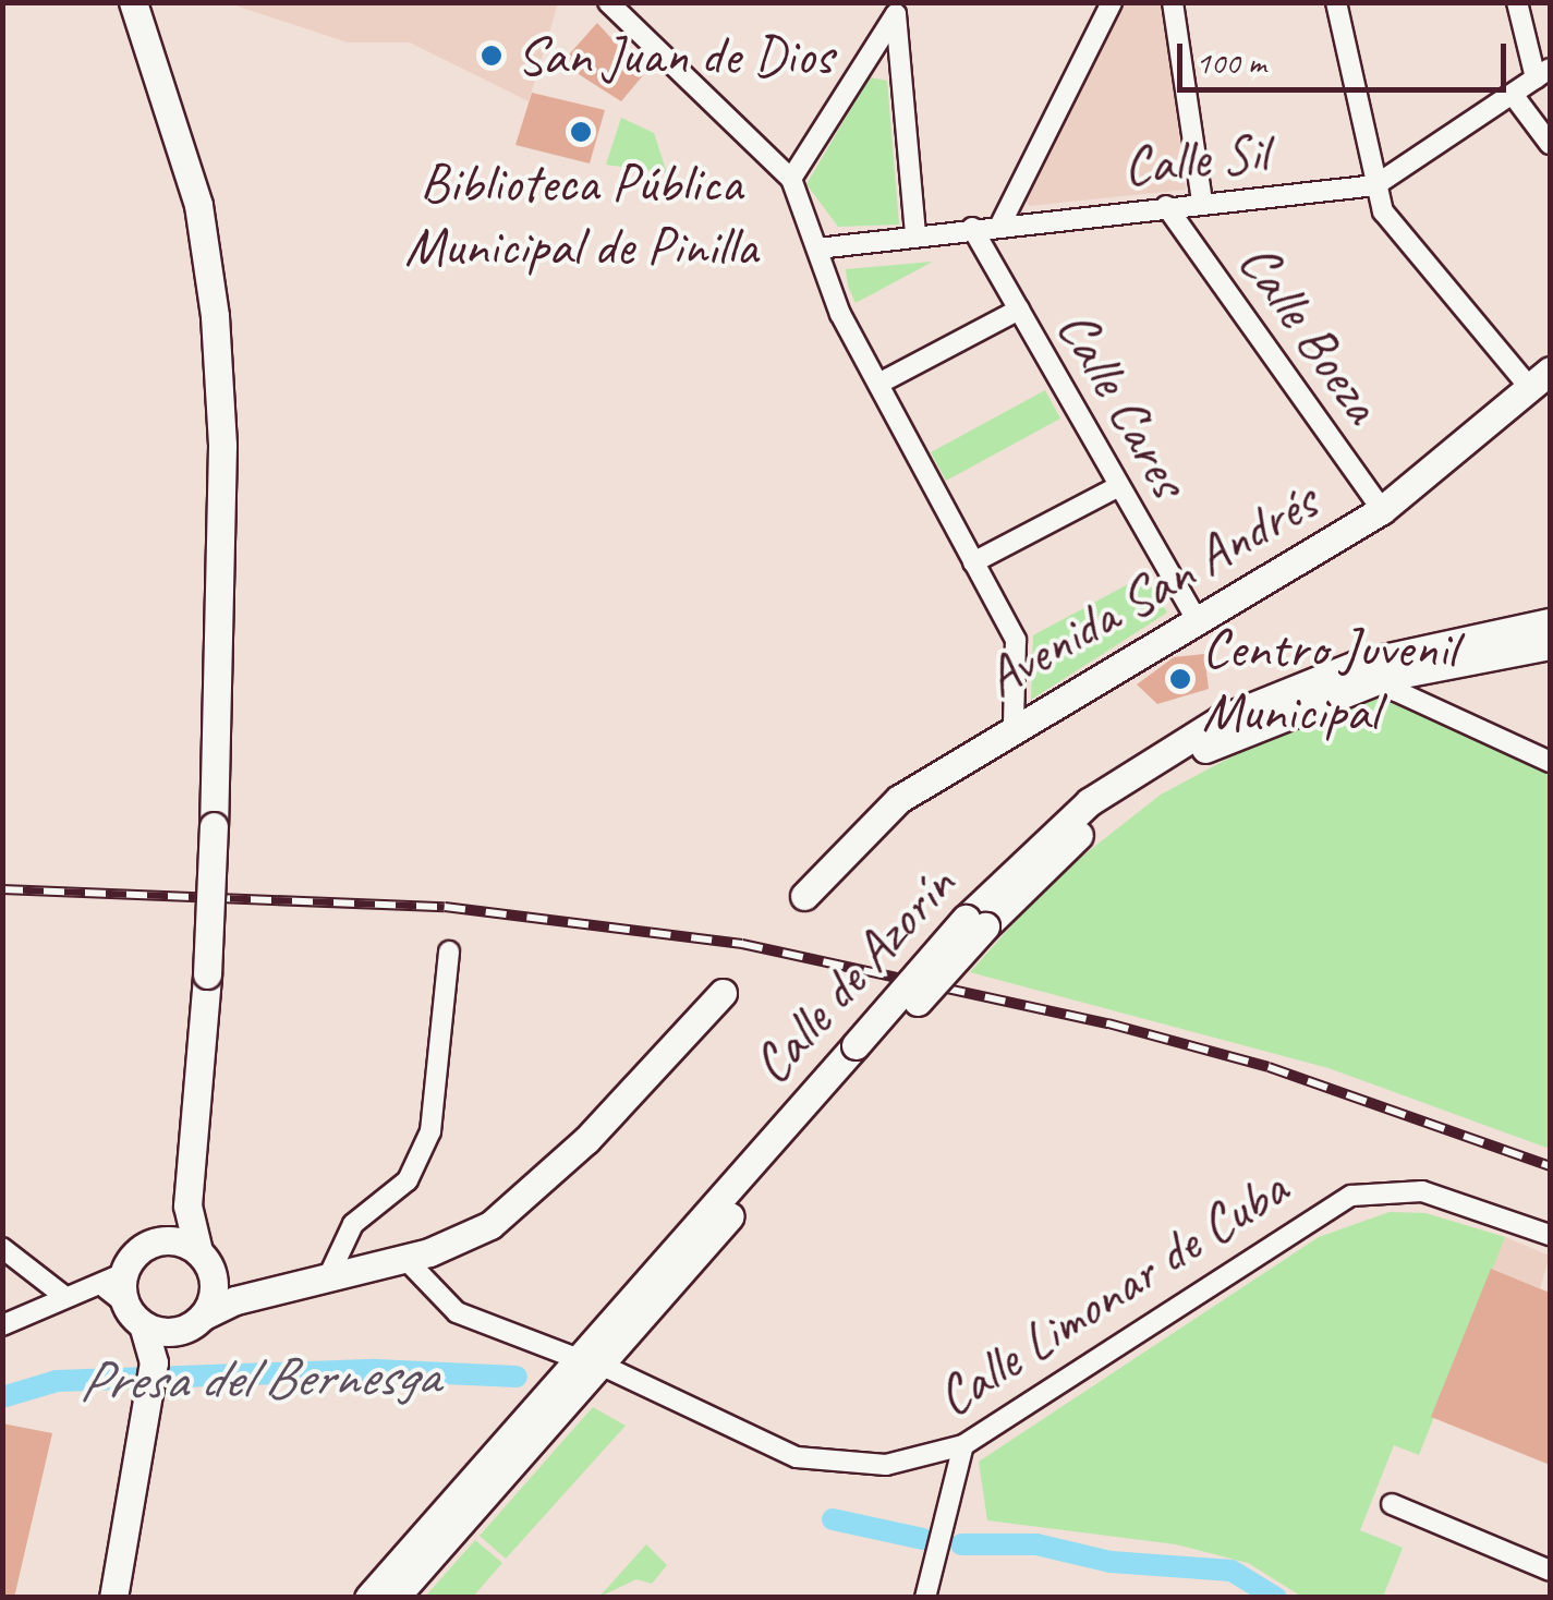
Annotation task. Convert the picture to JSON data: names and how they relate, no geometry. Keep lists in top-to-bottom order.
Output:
{
  "streets": {
    "main road": ["Avenida San Andrés", "Calle de Azorín"],
    "street": [
      "Calle Sil",
      "Calle Boeza",
      "Calle Cares",
      "Calle Limonar de Cuba"
    ]
  },
  "crossings": [
    ["Calle Sil", "Calle Boeza"],
    ["Calle Sil", "Calle Cares"],
    ["Calle Boeza", "Avenida San Andrés"],
    ["Calle Cares", "Avenida San Andrés"],
    ["Calle de Azorín", "Calle Limonar de Cuba"]
  ],
  "water": ["Presa del Bernesga"],
  "places": ["San Juan de Dios", "Biblioteca Pública Municipal de Pinilla", "Centro Juvenil Municipal"],
  "scale_bar": "100 m"
}
